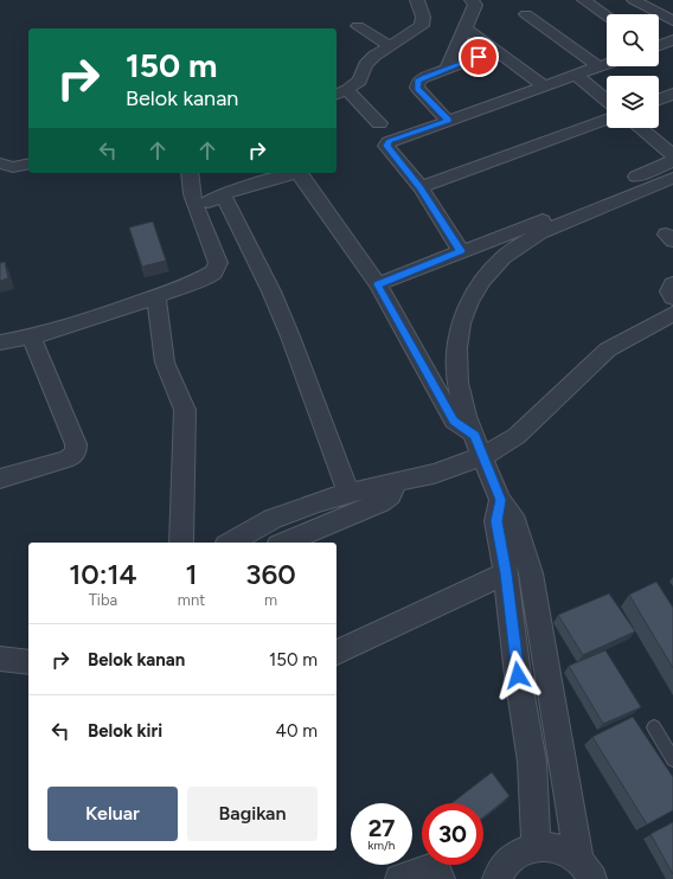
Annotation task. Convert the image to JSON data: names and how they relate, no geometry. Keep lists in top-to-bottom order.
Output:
{
  "page": {
    "turn": ["150 m", "Belok kanan"],
    "eta": [
      "10:14",
      "Tiba",
      "1",
      "mnt",
      "360",
      "m"
    ],
    "list": [
      {
        "name": "Belok kanan",
        "value": "150 m"
      },
      {
        "name": "Belok kiri",
        "value": "40 m"
      }
    ],
    "buttons": ["Keluar", "Bagikan"],
    "speed": "27 km/h",
    "limit": "30"
  }
}
